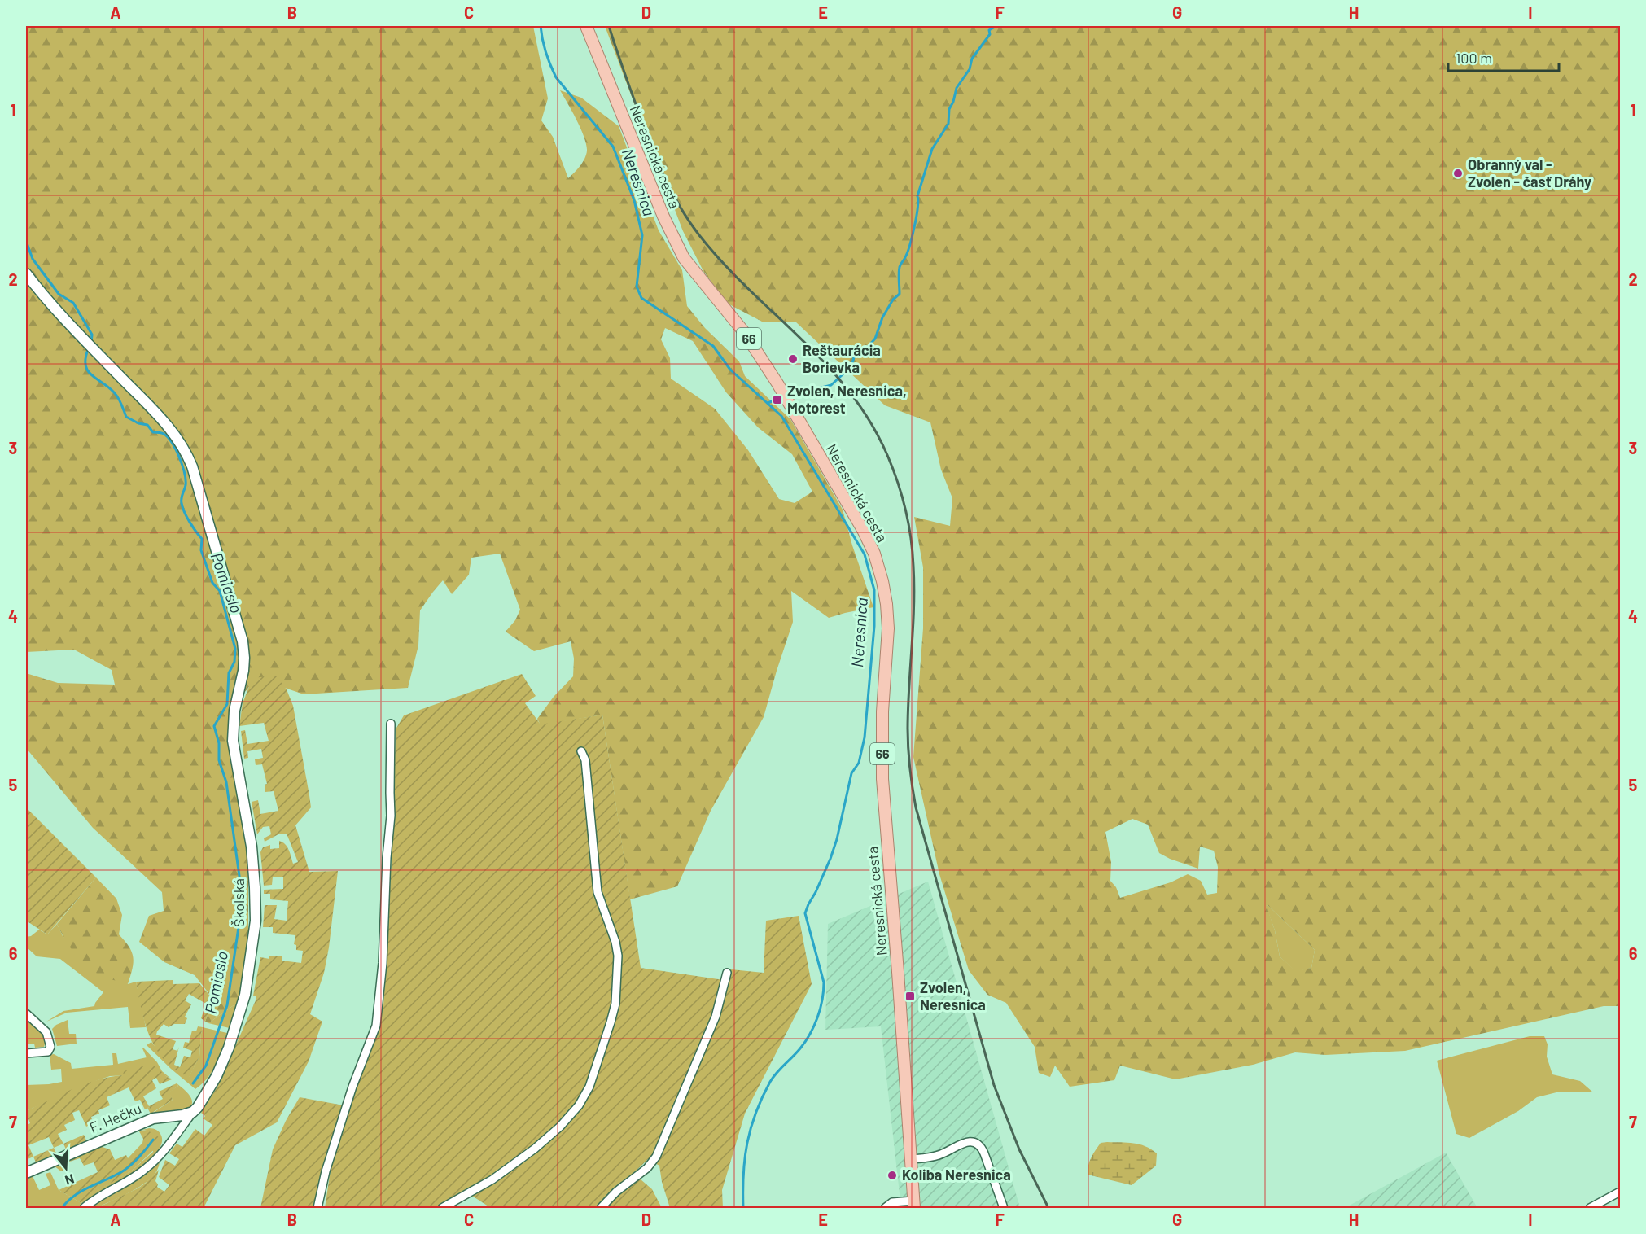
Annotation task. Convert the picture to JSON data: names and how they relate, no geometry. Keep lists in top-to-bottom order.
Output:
{
  "streets": {
    "main road": ["Neresnická cesta", "66"],
    "street": ["Školská", "F. Hečku"]
  },
  "crossings": [
    ["Školská", "F. Hečku"]
  ],
  "water": ["Neresnica", "Pomiaslo"],
  "places": {
    "other": ["Obranný val - Zvolen - časť Dráhy", "Reštaurácia Borievka", "Koliba Neresnica"],
    "transit": ["Zvolen, Neresnica, Motorest", "Zvolen, Neresnica"]
  },
  "scale_bar": "100 m",
  "north": "bottom",
  "grid": {
    "columns": [
      "A",
      "B",
      "C",
      "D",
      "E",
      "F",
      "G",
      "H",
      "I"
    ],
    "rows": [
      "1",
      "2",
      "3",
      "4",
      "5",
      "6",
      "7"
    ]
  }
}
